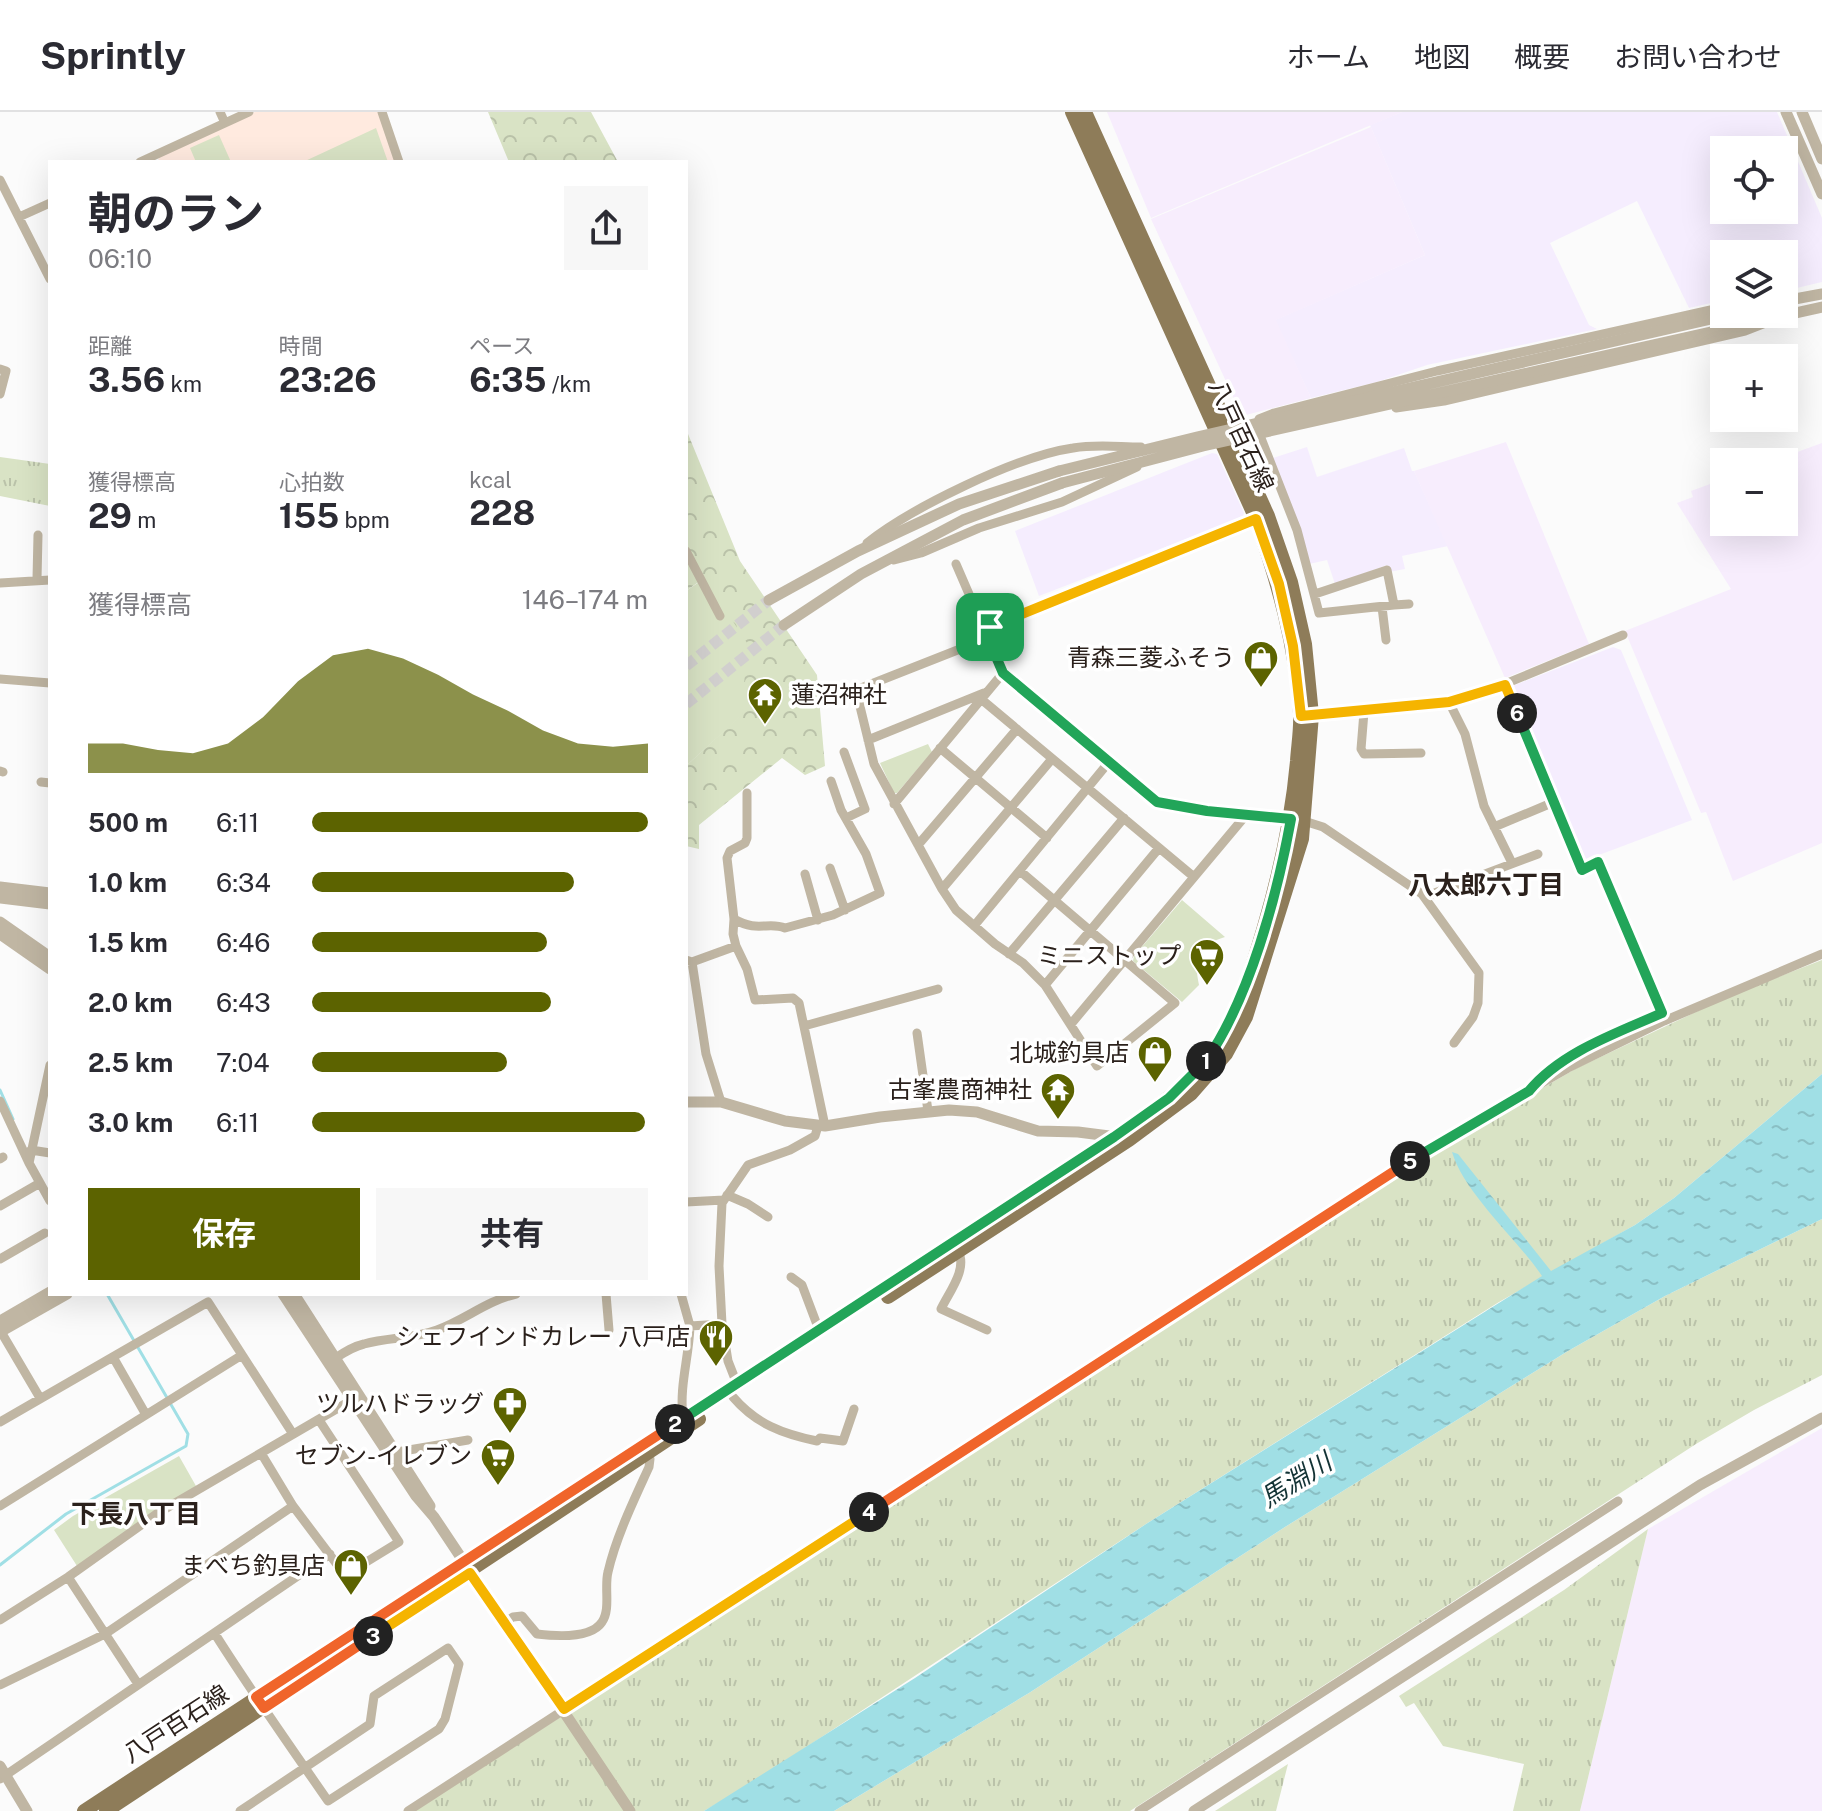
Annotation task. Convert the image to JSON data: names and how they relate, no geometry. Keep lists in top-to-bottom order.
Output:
{
  "streets": {
    "main road": ["八戸百石線"]
  },
  "districts": ["八太郎六丁目", "下長八丁目"],
  "water": ["馬淵川"],
  "places": {
    "shop": ["青森三菱ふそう", "北城釣具店", "まべち釣具店"],
    "temple": ["蓮沼神社", "古峯農商神社"],
    "supermarket": ["ミニストップ", "セブン-イレブン"],
    "restaurant": ["シェフインドカレー 八戸店"],
    "pharmacy": ["ツルハドラッグ"]
  },
  "page": {
    "header": "Sprintly",
    "nav": [
      "ホーム",
      "地図",
      "概要",
      "お問い合わせ"
    ],
    "map_buttons": ["+", "−"],
    "heading": ["朝のラン", "06:10"],
    "stats": [
      ["距離", "3.56 km"],
      ["時間", "23:26"],
      ["ペース", "6:35 /km"],
      ["獲得標高", "29 m"],
      ["心拍数", "155 bpm"],
      ["kcal", "228"]
    ],
    "chart": ["獲得標高", "146–174 m"],
    "pins": [
      "6",
      "1",
      "5",
      "2",
      "4",
      "3"
    ],
    "list": [
      {
        "name": "500 m",
        "note": "6:11"
      },
      {
        "name": "1.0 km",
        "note": "6:34"
      },
      {
        "name": "1.5 km",
        "note": "6:46"
      },
      {
        "name": "2.0 km",
        "note": "6:43"
      },
      {
        "name": "2.5 km",
        "note": "7:04"
      },
      {
        "name": "3.0 km",
        "note": "6:11"
      }
    ],
    "buttons": ["保存", "共有"]
  }
}
